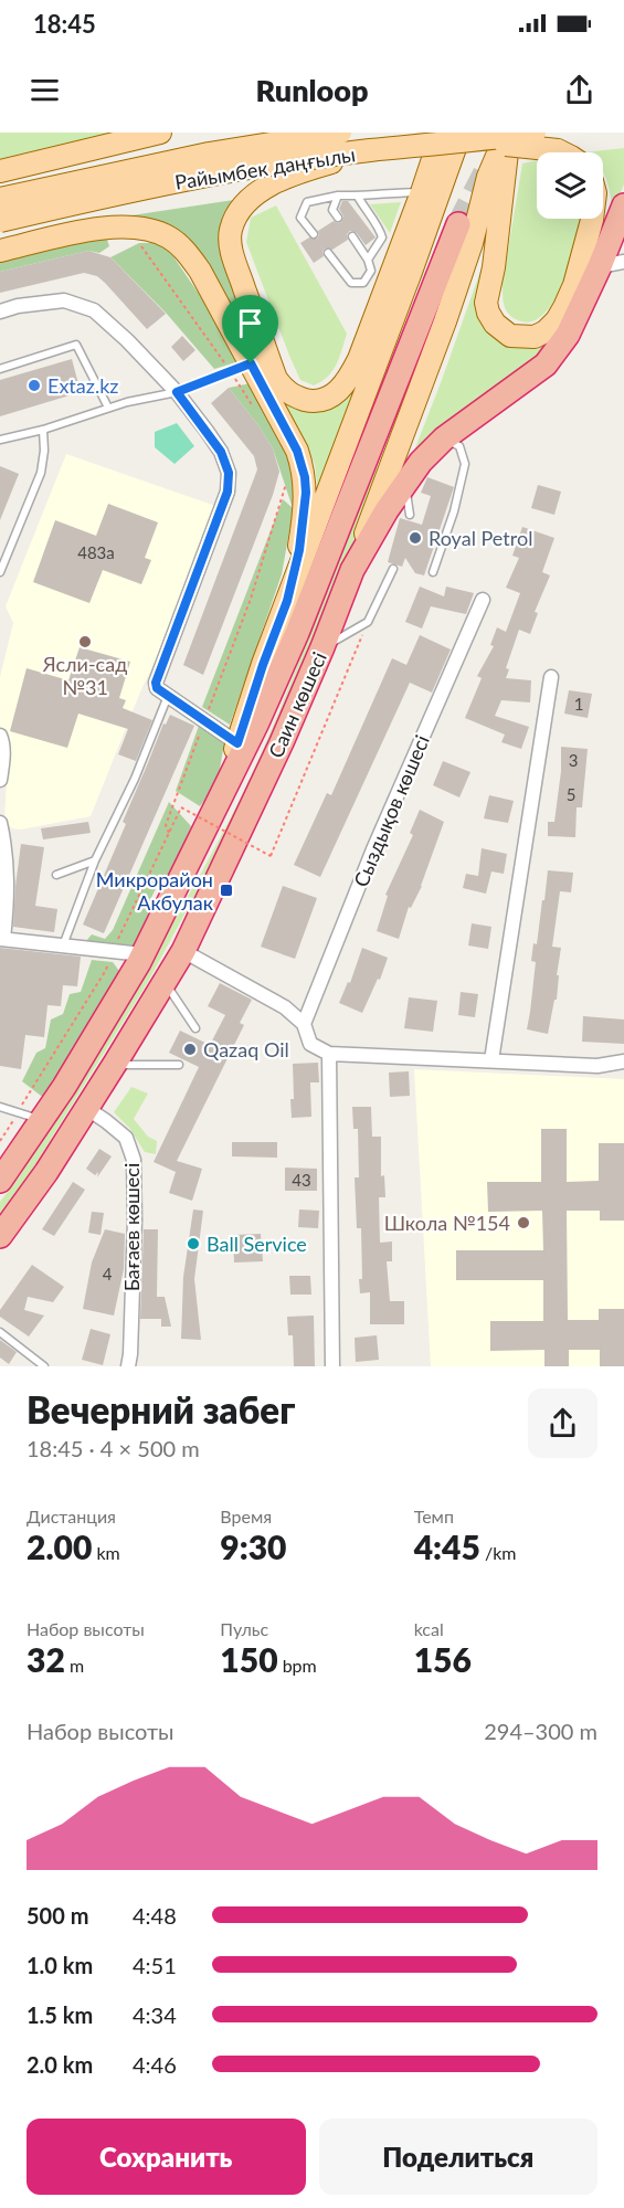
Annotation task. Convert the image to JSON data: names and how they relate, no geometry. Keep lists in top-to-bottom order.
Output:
{
  "streets": {
    "highway": ["Саин көшесі"],
    "main road": ["Райымбек даңғылы"],
    "street": ["Сыздықов көшесі", "Бағаев көшесі"]
  },
  "crossings": [
    ["Райымбек даңғылы", "Саин көшесі"],
    ["Саин көшесі", "Бағаев көшесі"]
  ],
  "places": {
    "other": [
      "Extaz.kz",
      "Royal Petrol",
      "Ясли-сад №31",
      "Qazaq Oil",
      "Школа №154",
      "Ball Service"
    ],
    "transit": ["Микрорайон Акбулак"]
  },
  "house_numbers": [
    "483а",
    "1",
    "3",
    "5",
    "43",
    "4"
  ],
  "page": {
    "status": "18:45",
    "header": "Runloop",
    "heading": ["Вечерний забег", "18:45 · 4 × 500 m"],
    "stats": [
      ["Дистанция", "2.00 km"],
      ["Время", "9:30"],
      ["Темп", "4:45 /km"],
      ["Набор высоты", "32 m"],
      ["Пульс", "150 bpm"],
      ["kcal", "156"]
    ],
    "chart": ["Набор высоты", "294–300 m"],
    "list": [
      {
        "name": "500 m",
        "note": "4:48"
      },
      {
        "name": "1.0 km",
        "note": "4:51"
      },
      {
        "name": "1.5 km",
        "note": "4:34"
      },
      {
        "name": "2.0 km",
        "note": "4:46"
      }
    ],
    "buttons": ["Сохранить", "Поделиться"]
  }
}
